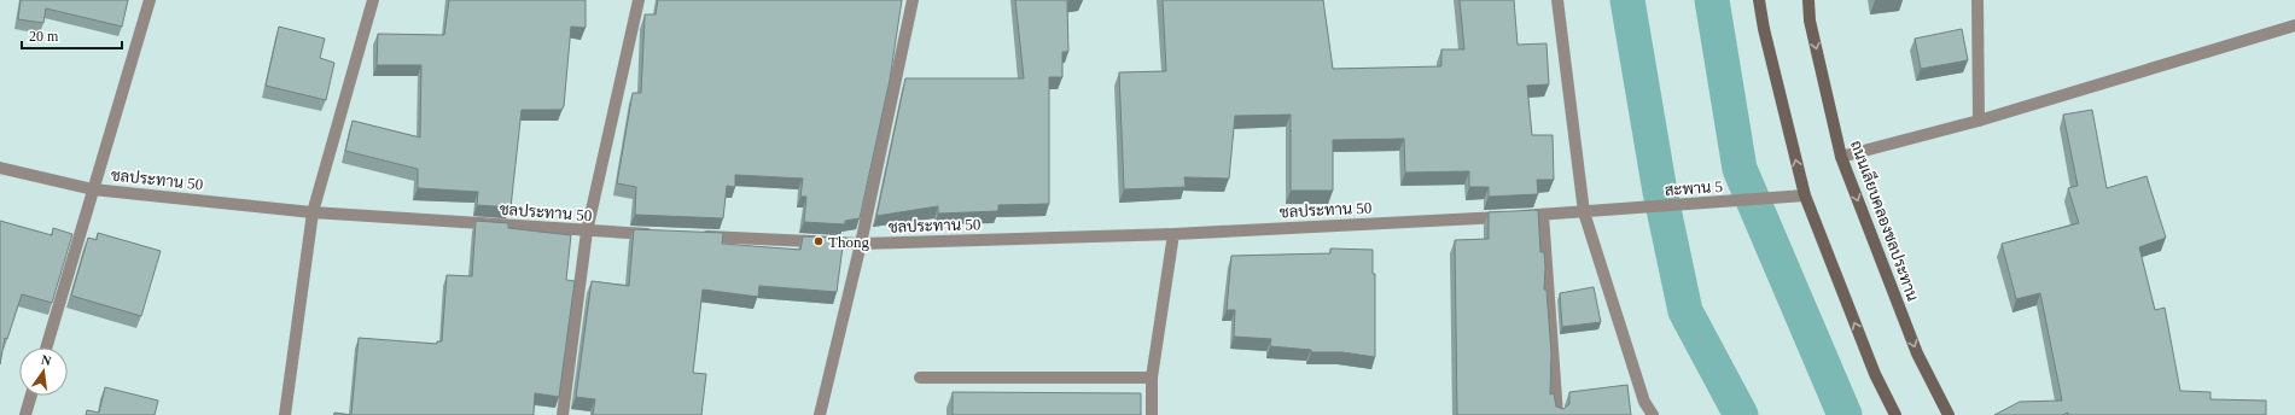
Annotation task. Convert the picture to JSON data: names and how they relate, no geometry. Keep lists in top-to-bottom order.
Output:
{
  "streets": {
    "street": ["ชลประทาน 50", "สะพาน 5", "ถนนเลียบคลองชลประทาน"]
  },
  "crossings": [
    ["ชลประทาน 50", "สะพาน 5"]
  ],
  "places": ["Thong"],
  "scale_bar": "20 m",
  "north": "top"
}
